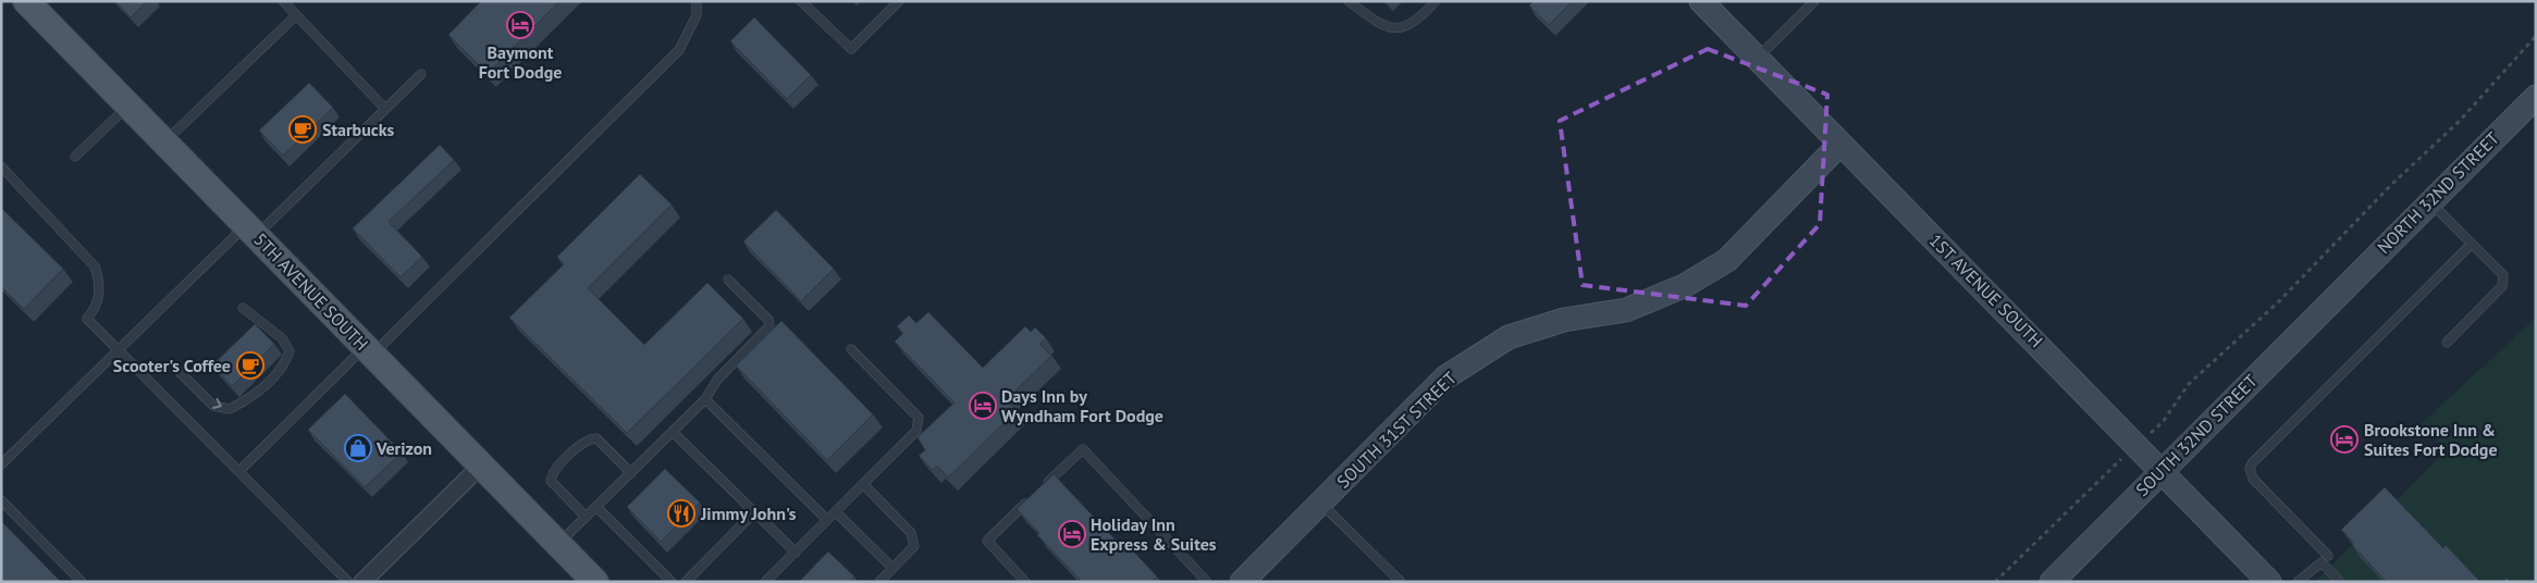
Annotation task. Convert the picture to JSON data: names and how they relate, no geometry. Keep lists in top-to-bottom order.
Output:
{
  "streets": {
    "main road": ["5TH AVENUE SOUTH"],
    "street": [
      "NORTH 32ND STREET",
      "1ST AVENUE SOUTH",
      "SOUTH 31ST STREET",
      "SOUTH 32ND STREET"
    ]
  },
  "crossings": [
    ["NORTH 32ND STREET", "SOUTH 32ND STREET"],
    ["1ST AVENUE SOUTH", "SOUTH 31ST STREET"],
    ["1ST AVENUE SOUTH", "SOUTH 32ND STREET"]
  ],
  "places": {
    "hotel": [
      "Baymont Fort Dodge",
      "Days Inn by Wyndham Fort Dodge",
      "Brookstone Inn & Suites Fort Dodge",
      "Holiday Inn Express & Suites"
    ],
    "cafe": ["Starbucks", "Scooter's Coffee"],
    "shop": ["Verizon"],
    "restaurant": ["Jimmy John's"]
  }
}
